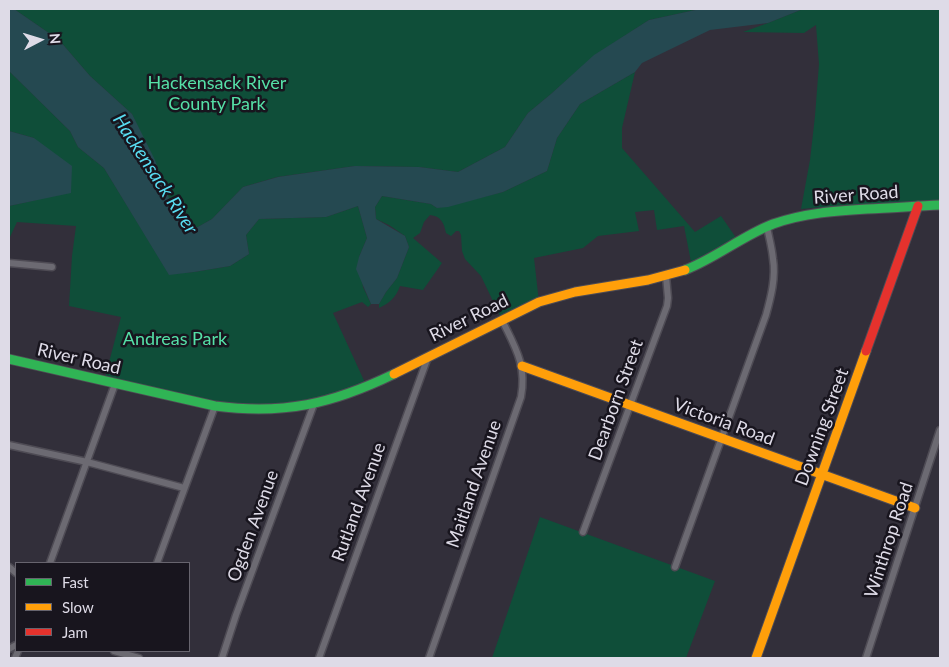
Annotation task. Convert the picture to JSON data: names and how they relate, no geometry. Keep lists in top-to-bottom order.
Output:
{
  "streets": {
    "main road": ["River Road", "Victoria Road", "Downing Street"],
    "street": [
      "Dearborn Street",
      "Maitland Avenue",
      "Rutland Avenue",
      "Ogden Avenue",
      "Winthrop Road"
    ]
  },
  "crossings": [
    ["River Road", "Dearborn Street"],
    ["River Road", "Downing Street"],
    ["River Road", "Maitland Avenue"],
    ["River Road", "Rutland Avenue"],
    ["River Road", "Ogden Avenue"],
    ["Dearborn Street", "Victoria Road"],
    ["Victoria Road", "Downing Street"],
    ["Victoria Road", "Maitland Avenue"],
    ["Victoria Road", "Winthrop Road"]
  ],
  "water": ["Hackensack River"],
  "parks": ["Hackensack River County Park", "Andreas Park"],
  "legend": ["Fast", "Slow", "Jam"],
  "north": "right"
}
